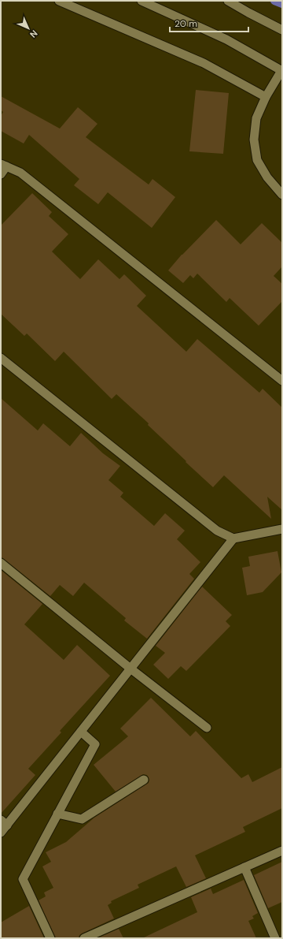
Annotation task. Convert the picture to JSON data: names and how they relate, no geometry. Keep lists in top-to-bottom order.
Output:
{
  "scale_bar": "20 m",
  "north": "bottom right"
}
